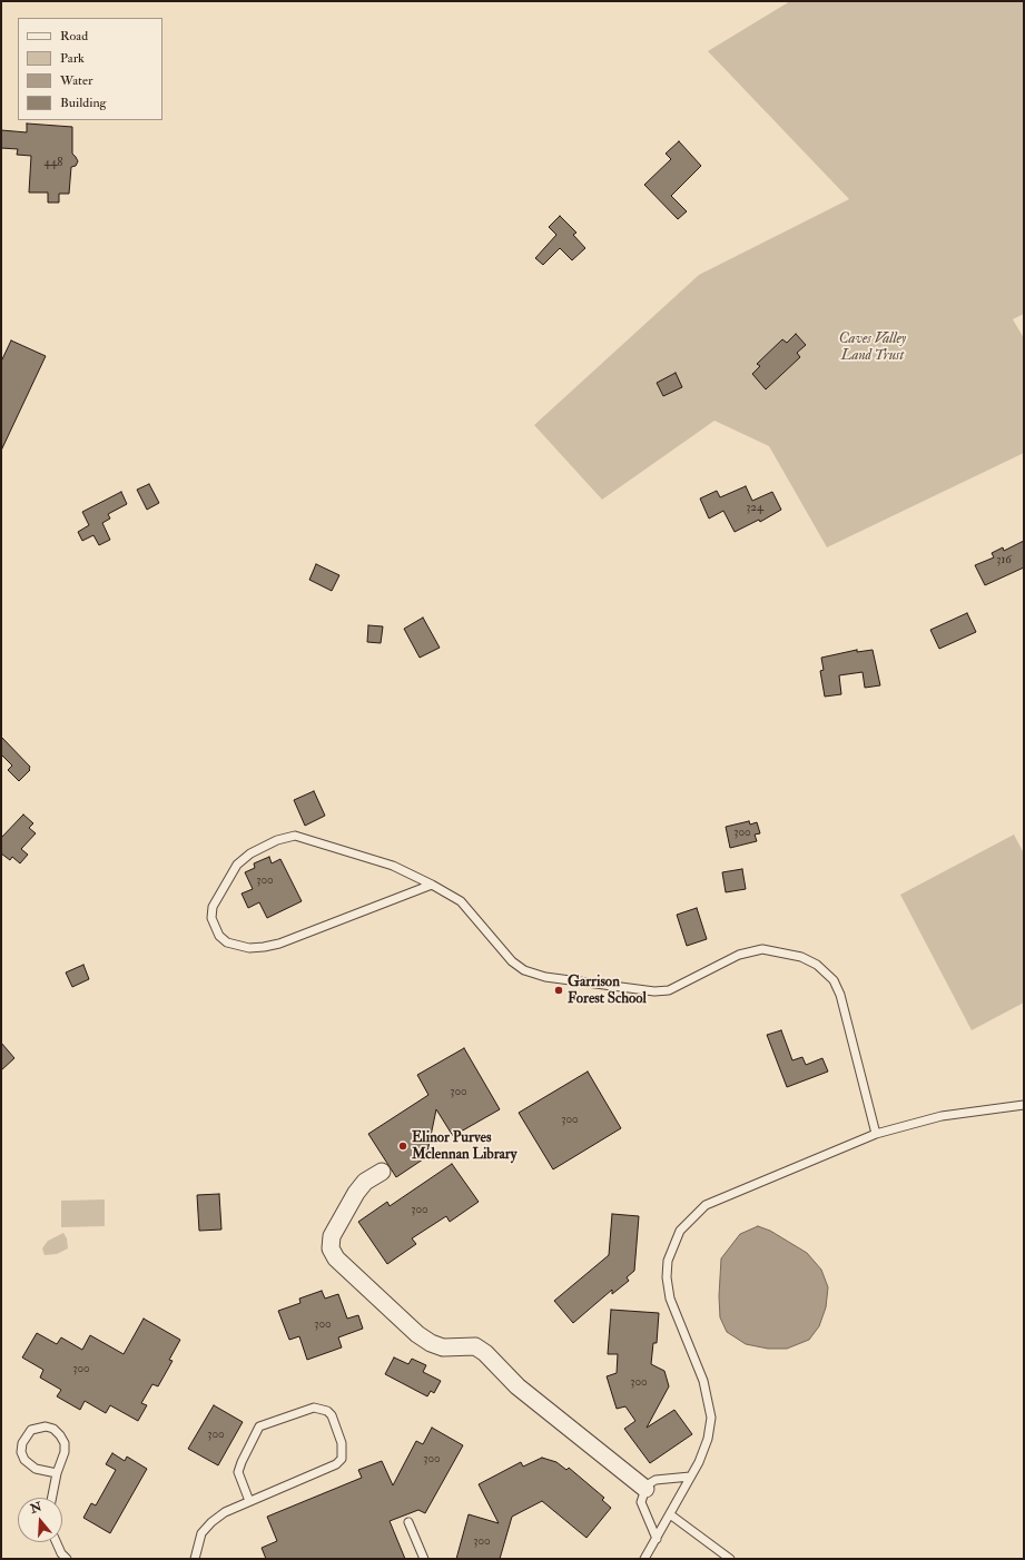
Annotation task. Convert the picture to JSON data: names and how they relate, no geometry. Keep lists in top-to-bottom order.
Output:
{
  "parks": ["Caves Valley Land Trust"],
  "places": ["Garrison Forest School", "Elinor Purves Mclennan Library"],
  "house_numbers": [
    "448",
    "324",
    "316",
    "300",
    "300",
    "300",
    "300",
    "300",
    "300",
    "300",
    "300",
    "300",
    "300",
    "300"
  ],
  "legend": [
    "Road",
    "Park",
    "Water",
    "Building"
  ],
  "north": "top"
}
